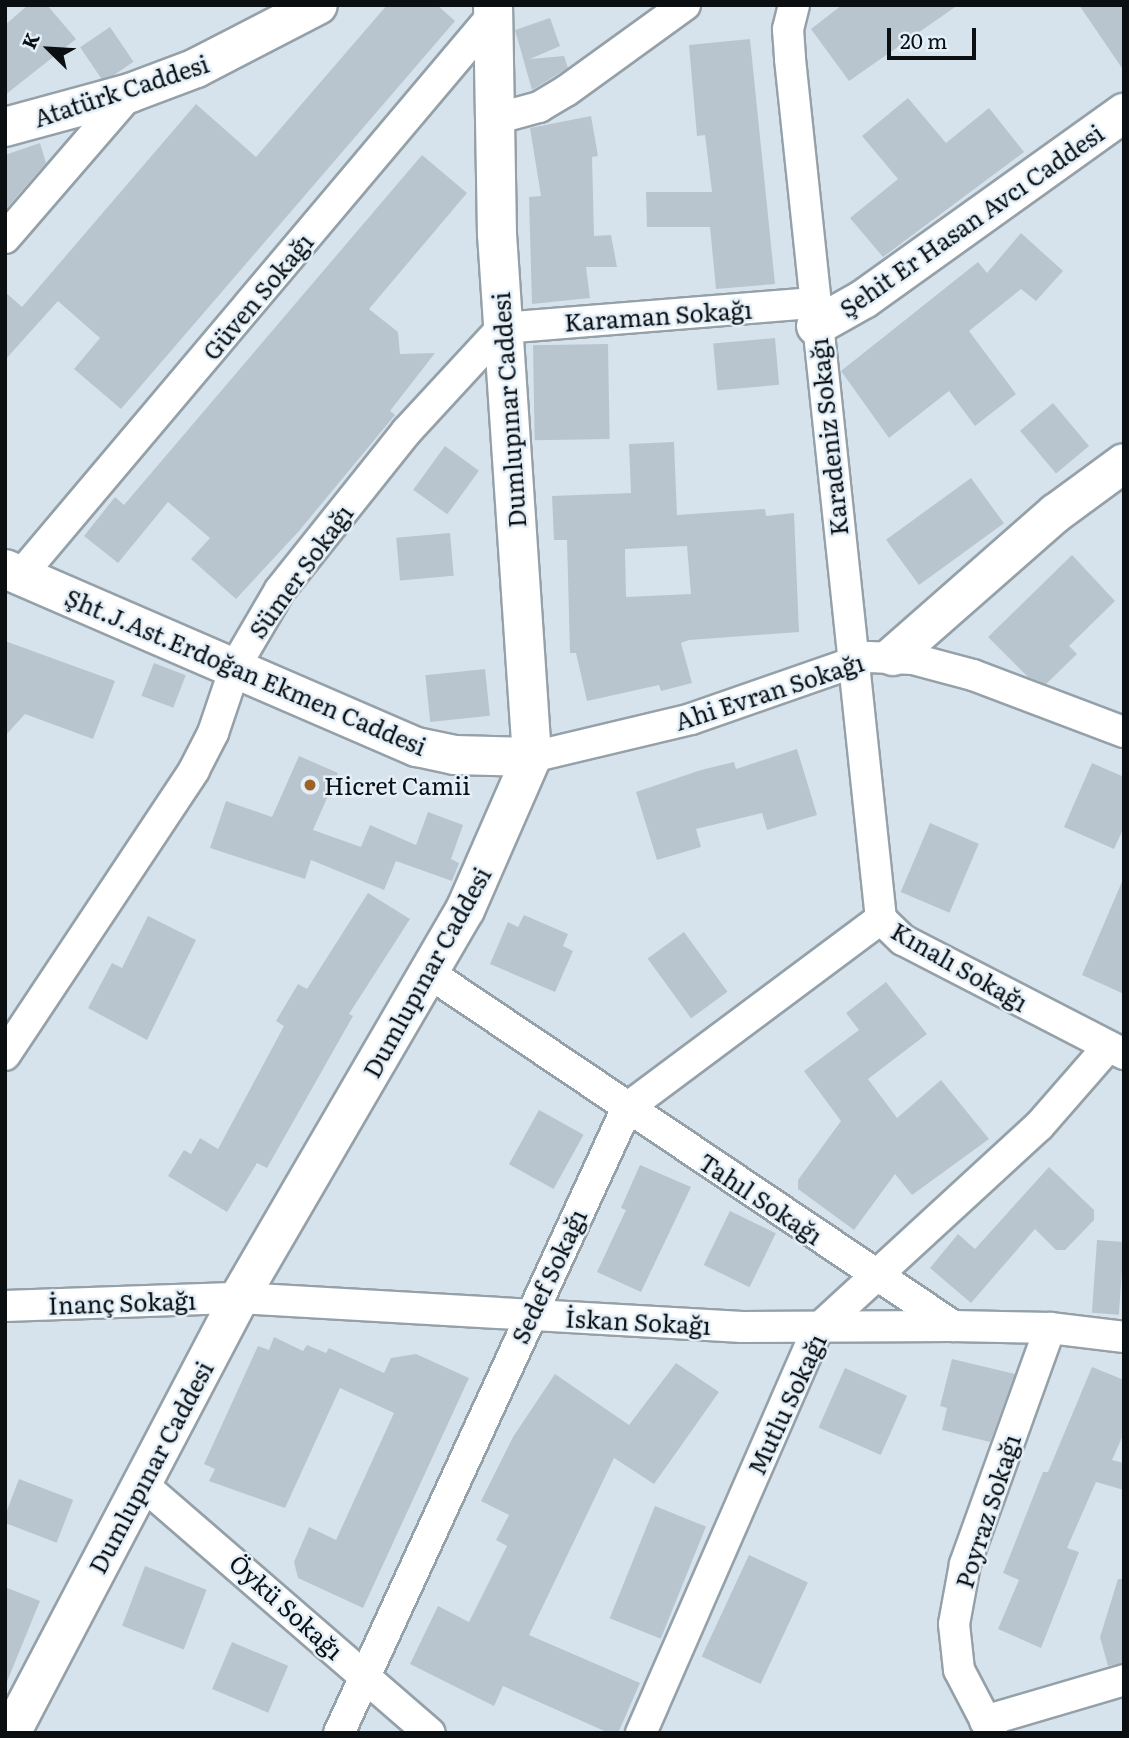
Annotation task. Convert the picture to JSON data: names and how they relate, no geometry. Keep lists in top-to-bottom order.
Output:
{
  "streets": {
    "street": [
      "Atatürk Caddesi",
      "Şehit Er Hasan Avcı Caddesi",
      "Güven Sokağı",
      "Karaman Sokağı",
      "Dumlupınar Caddesi",
      "Karadeniz Sokağı",
      "Sümer Sokağı",
      "Şht.J.Ast.Erdoğan Ekmen Caddesi",
      "Ahi Evran Sokağı",
      "Kınalı Sokağı",
      "Tahıl Sokağı",
      "Sedef Sokağı",
      "İnanç Sokağı",
      "İskan Sokağı",
      "Mutlu Sokağı",
      "Poyraz Sokağı",
      "Öykü Sokağı"
    ]
  },
  "crossings": [
    ["Şehit Er Hasan Avcı Caddesi", "Karaman Sokağı"],
    ["Şehit Er Hasan Avcı Caddesi", "Karadeniz Sokağı"],
    ["Güven Sokağı", "Dumlupınar Caddesi"],
    ["Güven Sokağı", "Şht.J.Ast.Erdoğan Ekmen Caddesi"],
    ["Karaman Sokağı", "Dumlupınar Caddesi"],
    ["Karaman Sokağı", "Karadeniz Sokağı"],
    ["Karaman Sokağı", "Sümer Sokağı"],
    ["Dumlupınar Caddesi", "Sümer Sokağı"],
    ["Dumlupınar Caddesi", "Şht.J.Ast.Erdoğan Ekmen Caddesi"],
    ["Dumlupınar Caddesi", "Ahi Evran Sokağı"],
    ["Dumlupınar Caddesi", "Tahıl Sokağı"],
    ["Dumlupınar Caddesi", "İnanç Sokağı"],
    ["Dumlupınar Caddesi", "İskan Sokağı"],
    ["Dumlupınar Caddesi", "Öykü Sokağı"],
    ["Karadeniz Sokağı", "Ahi Evran Sokağı"],
    ["Karadeniz Sokağı", "Kınalı Sokağı"],
    ["Sümer Sokağı", "Şht.J.Ast.Erdoğan Ekmen Caddesi"],
    ["Şht.J.Ast.Erdoğan Ekmen Caddesi", "Ahi Evran Sokağı"],
    ["Ahi Evran Sokağı", "Kınalı Sokağı"],
    ["Kınalı Sokağı", "Sedef Sokağı"],
    ["Kınalı Sokağı", "Mutlu Sokağı"],
    ["Tahıl Sokağı", "Sedef Sokağı"],
    ["Tahıl Sokağı", "İskan Sokağı"],
    ["Tahıl Sokağı", "Mutlu Sokağı"],
    ["Sedef Sokağı", "İskan Sokağı"],
    ["Sedef Sokağı", "Öykü Sokağı"],
    ["İnanç Sokağı", "İskan Sokağı"],
    ["İskan Sokağı", "Mutlu Sokağı"]
  ],
  "places": ["Hicret Camii"],
  "scale_bar": "20 m",
  "north": "top left"
}
